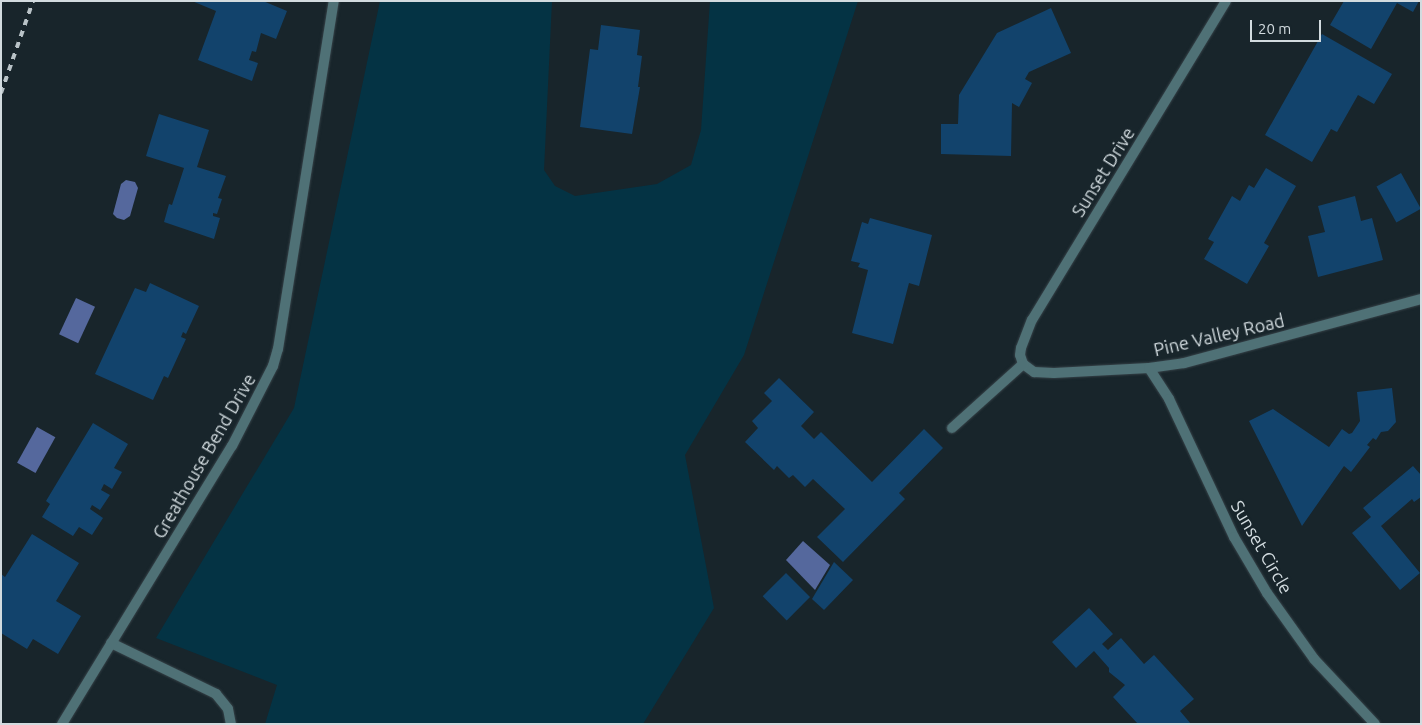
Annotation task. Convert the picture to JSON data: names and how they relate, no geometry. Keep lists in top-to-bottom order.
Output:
{
  "streets": {
    "street": [
      "Sunset Drive",
      "Pine Valley Road",
      "Greathouse Bend Drive",
      "Sunset Circle"
    ]
  },
  "crossings": [
    ["Sunset Drive", "Pine Valley Road"],
    ["Pine Valley Road", "Sunset Circle"]
  ],
  "scale_bar": "20 m"
}
